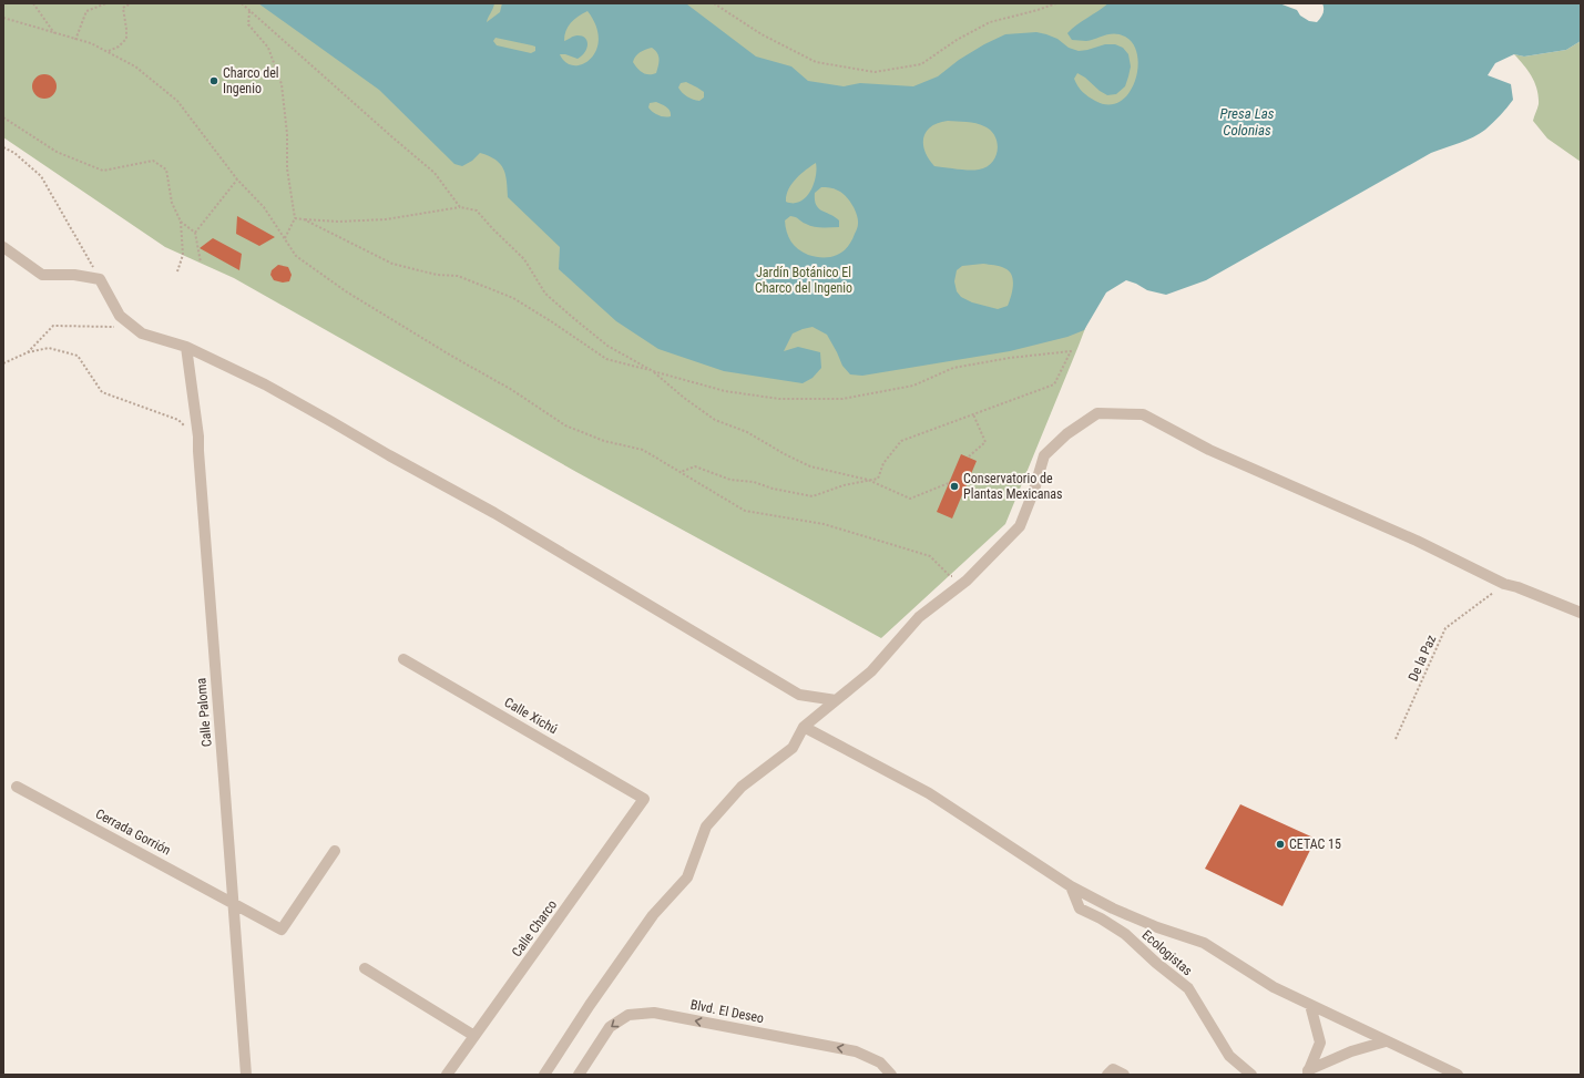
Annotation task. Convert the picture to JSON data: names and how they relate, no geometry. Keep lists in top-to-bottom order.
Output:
{
  "streets": {
    "street": [
      "Calle Paloma",
      "Calle Xichú",
      "Cerrada Gorrión",
      "Calle Charco",
      "Ecologistas",
      "Blvd. El Deseo"
    ],
    "path": ["De la Paz"]
  },
  "crossings": [
    ["Calle Paloma", "Cerrada Gorrión"],
    ["Calle Xichú", "Calle Charco"]
  ],
  "one_way": ["Blvd. El Deseo"],
  "water": ["Presa Las Colonias"],
  "parks": ["Jardín Botánico El Charco del Ingenio"],
  "places": ["Charco del Ingenio", "Conservatorio de Plantas Mexicanas", "CETAC 15"]
}
